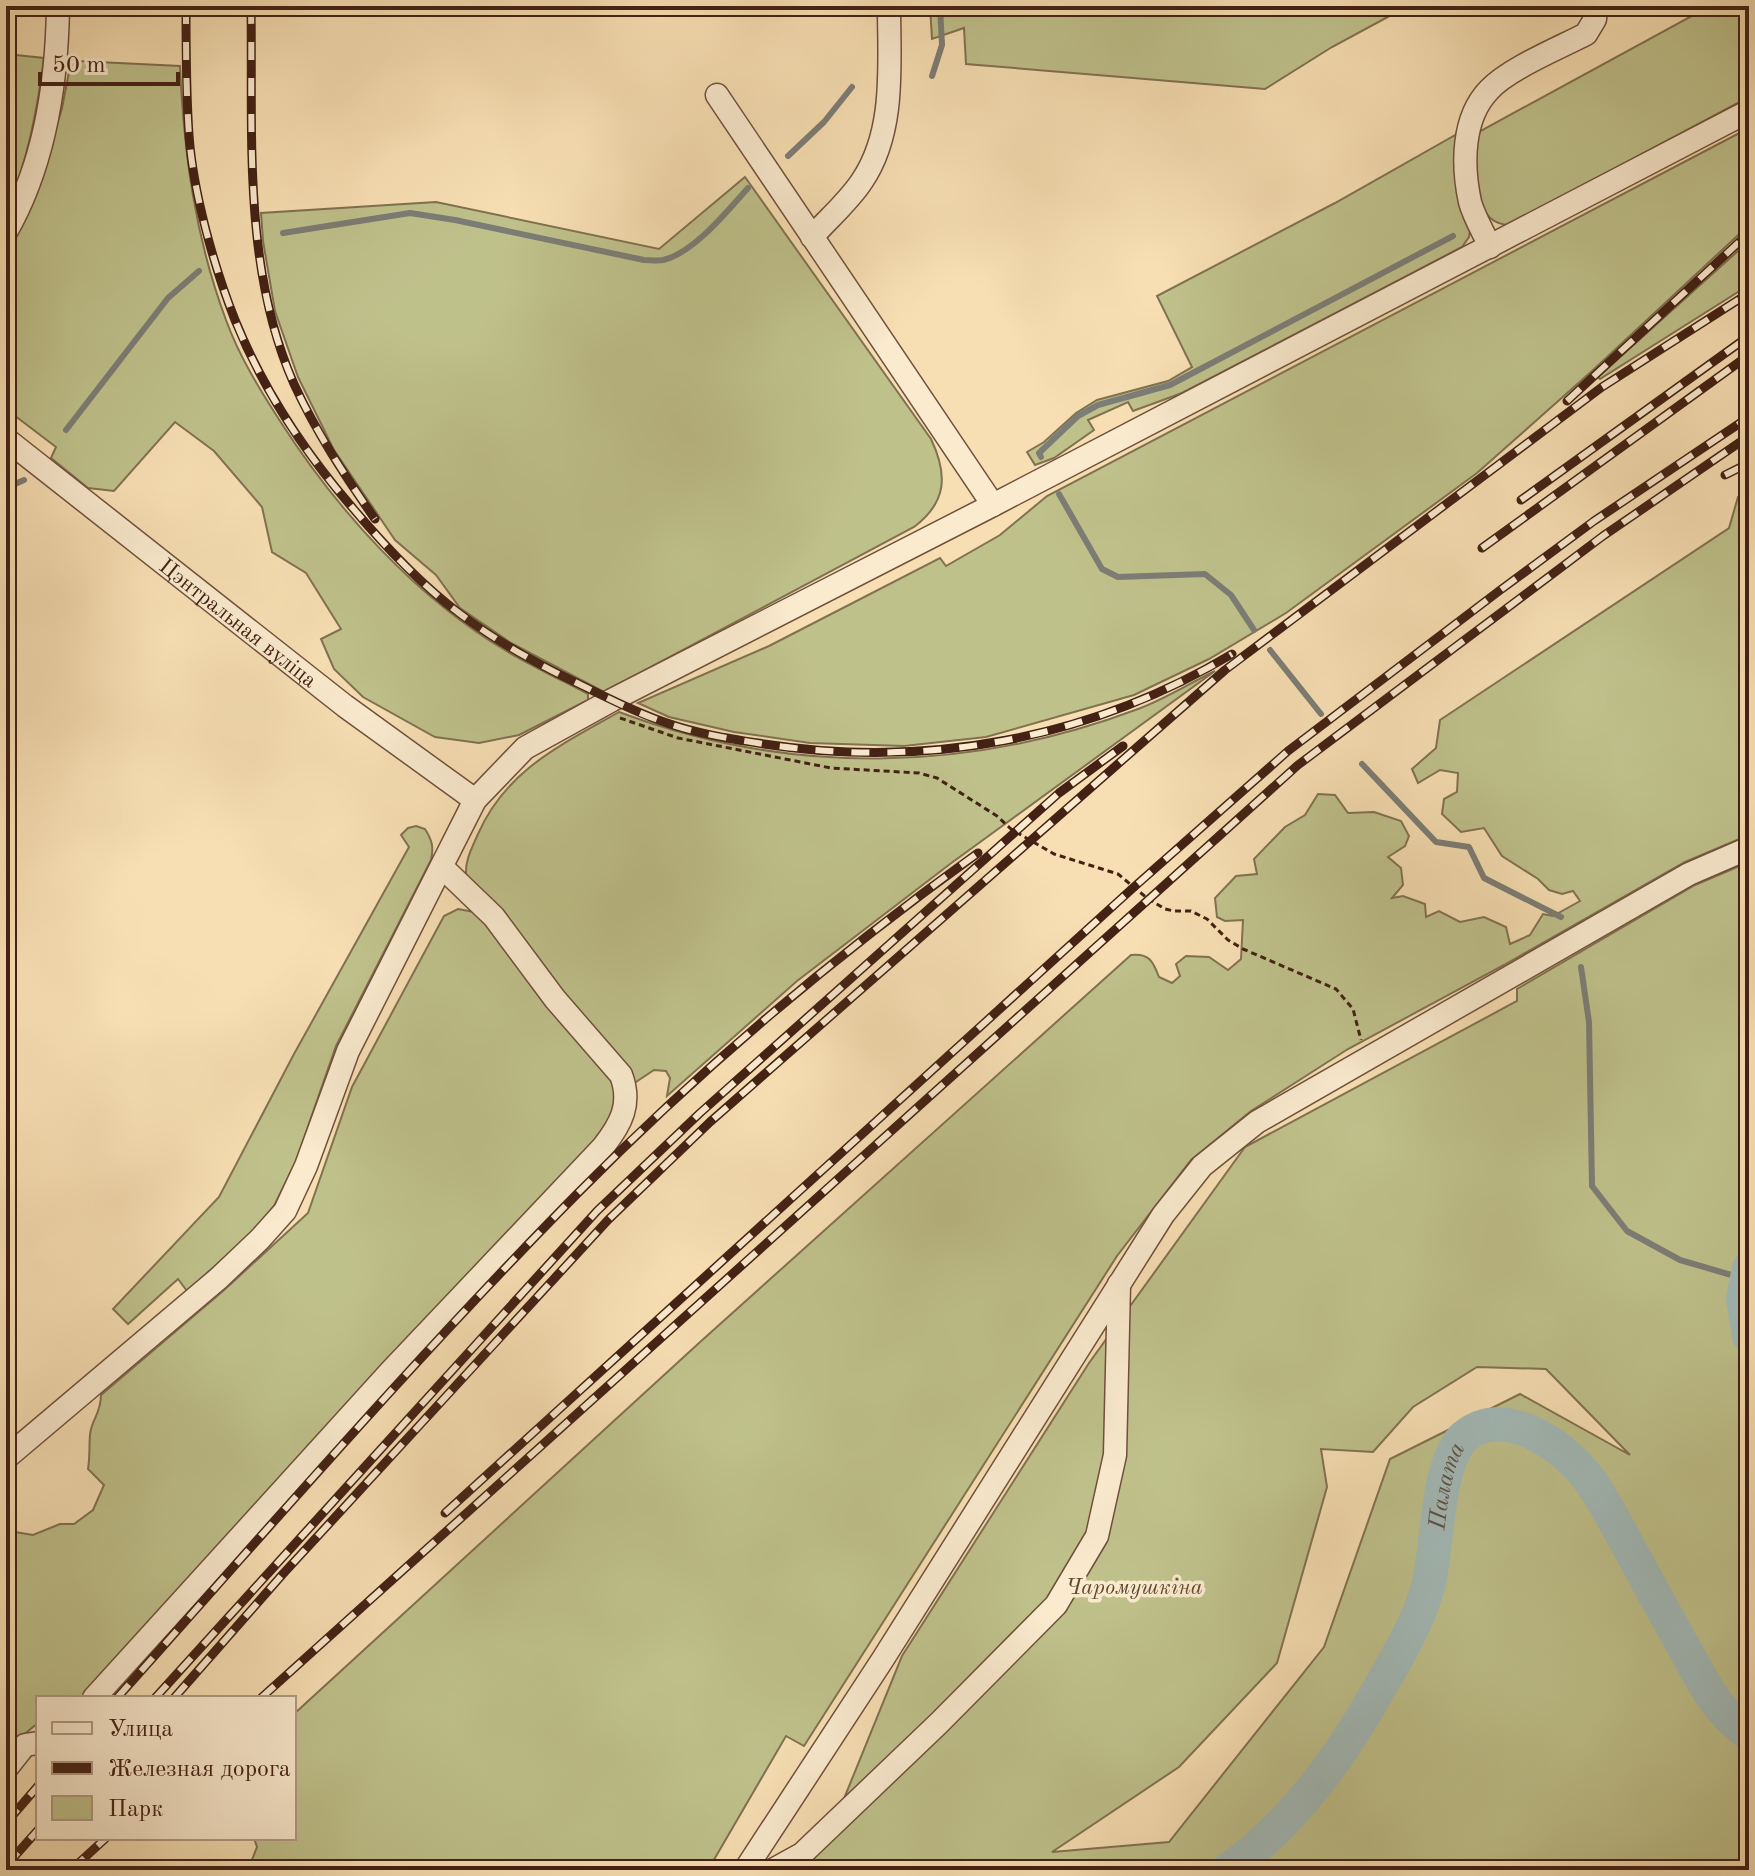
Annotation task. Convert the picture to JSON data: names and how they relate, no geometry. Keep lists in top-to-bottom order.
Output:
{
  "streets": {
    "street": ["Цэнтральная вуліца"]
  },
  "water": ["Палата"],
  "parks": ["Чаромушкіна"],
  "legend": ["Улица", "Железная дорога", "Парк"],
  "scale_bar": "50 m"
}
